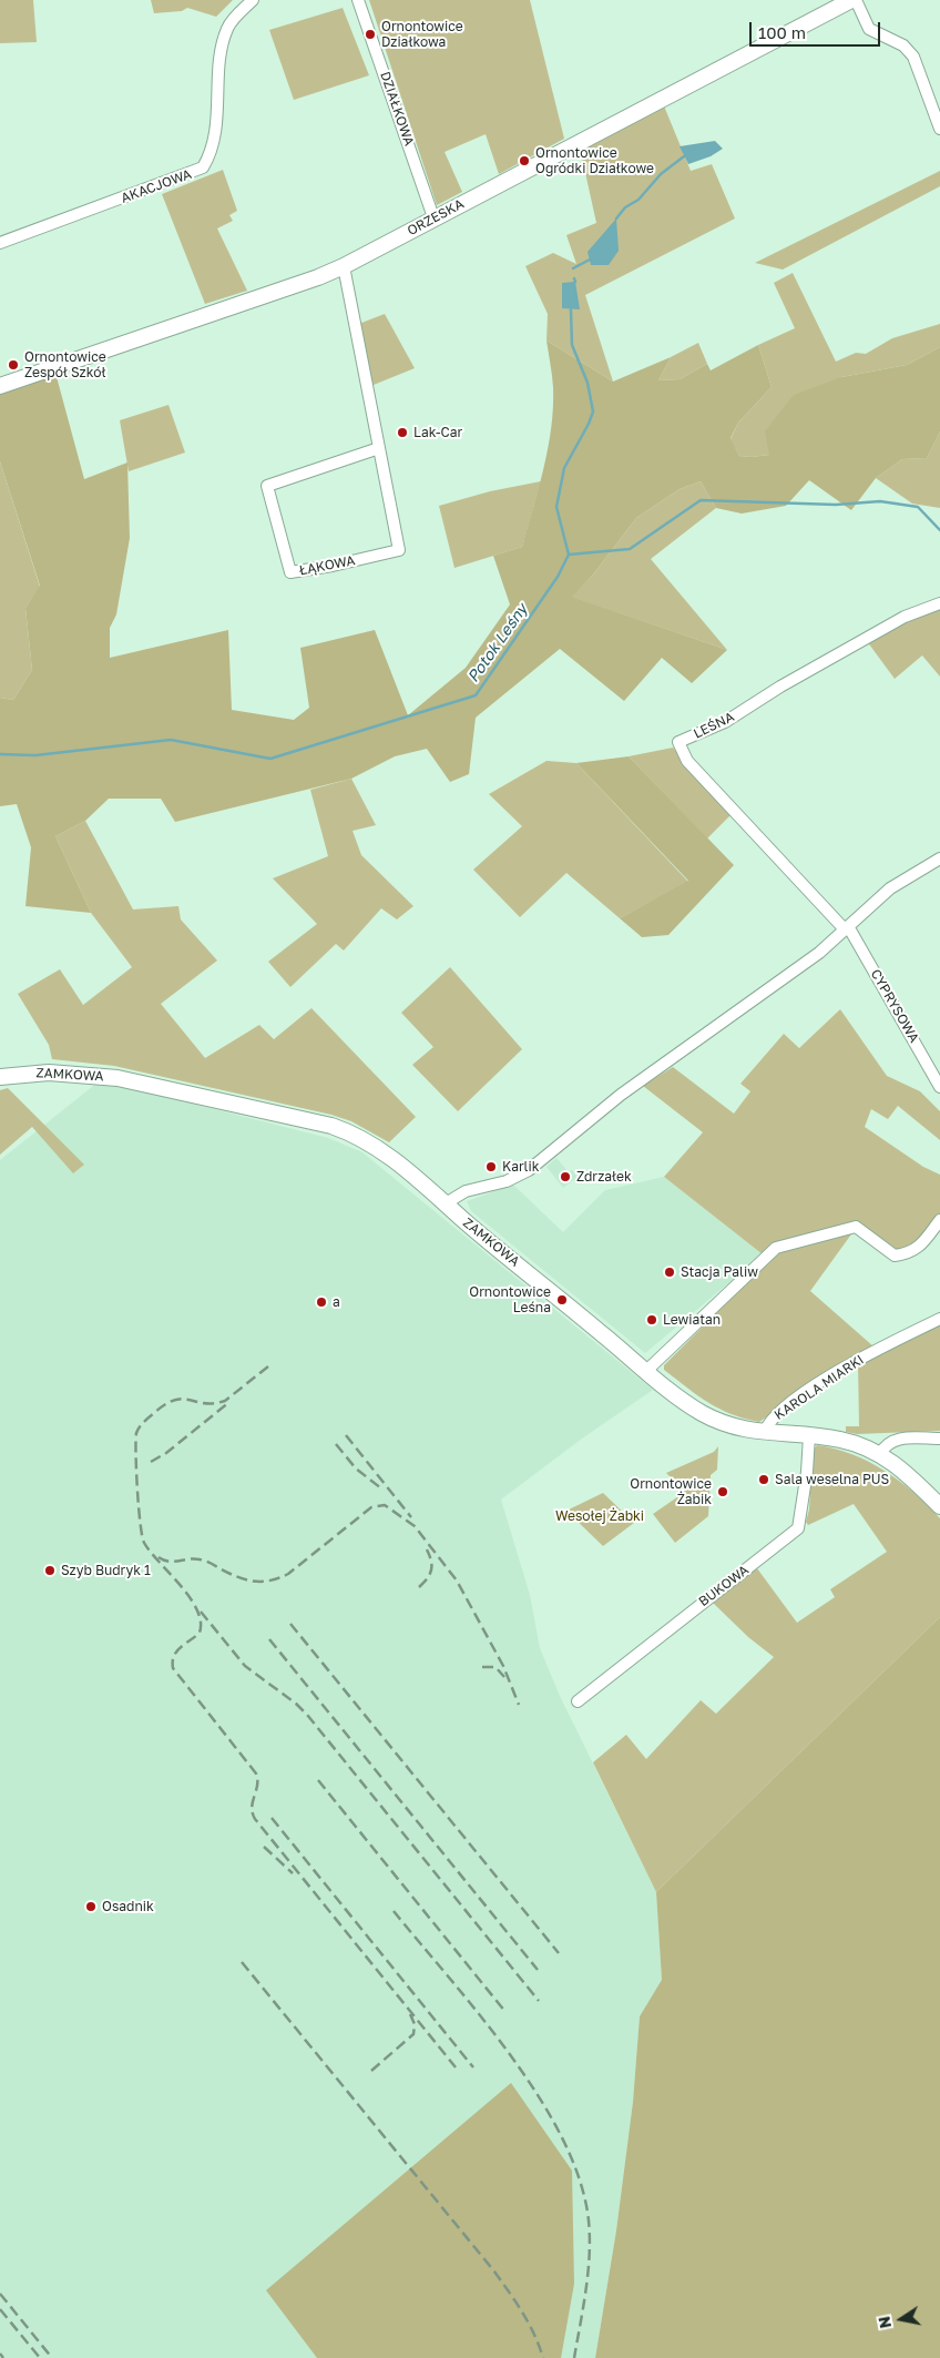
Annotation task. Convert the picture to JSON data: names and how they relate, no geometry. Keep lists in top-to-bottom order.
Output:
{
  "streets": {
    "street": [
      "DZIAŁKOWA",
      "AKACJOWA",
      "ORZESKA",
      "ŁĄKOWA",
      "LEŚNA",
      "CYPRYSOWA",
      "ZAMKOWA",
      "KAROLA MIARKI",
      "BUKOWA"
    ]
  },
  "crossings": [
    ["DZIAŁKOWA", "ORZESKA"],
    ["ORZESKA", "ŁĄKOWA"],
    ["LEŚNA", "CYPRYSOWA"],
    ["ZAMKOWA", "KAROLA MIARKI"],
    ["ZAMKOWA", "BUKOWA"]
  ],
  "water": ["Potok Leśny"],
  "parks": ["Wesołej Żabki"],
  "places": [
    "Ornontowice Działkowa",
    "Ornontowice Ogródki Działkowe",
    "Ornontowice Zespół Szkół",
    "Lak-Car",
    "Karlik",
    "Zdrzałek",
    "Stacja Paliw",
    "Ornontowice Leśna",
    "a",
    "Lewiatan",
    "Sala weselna PUS",
    "Ornontowice Żabik",
    "Szyb Budryk 1",
    "Osadnik"
  ],
  "scale_bar": "100 m",
  "north": "left"
}
